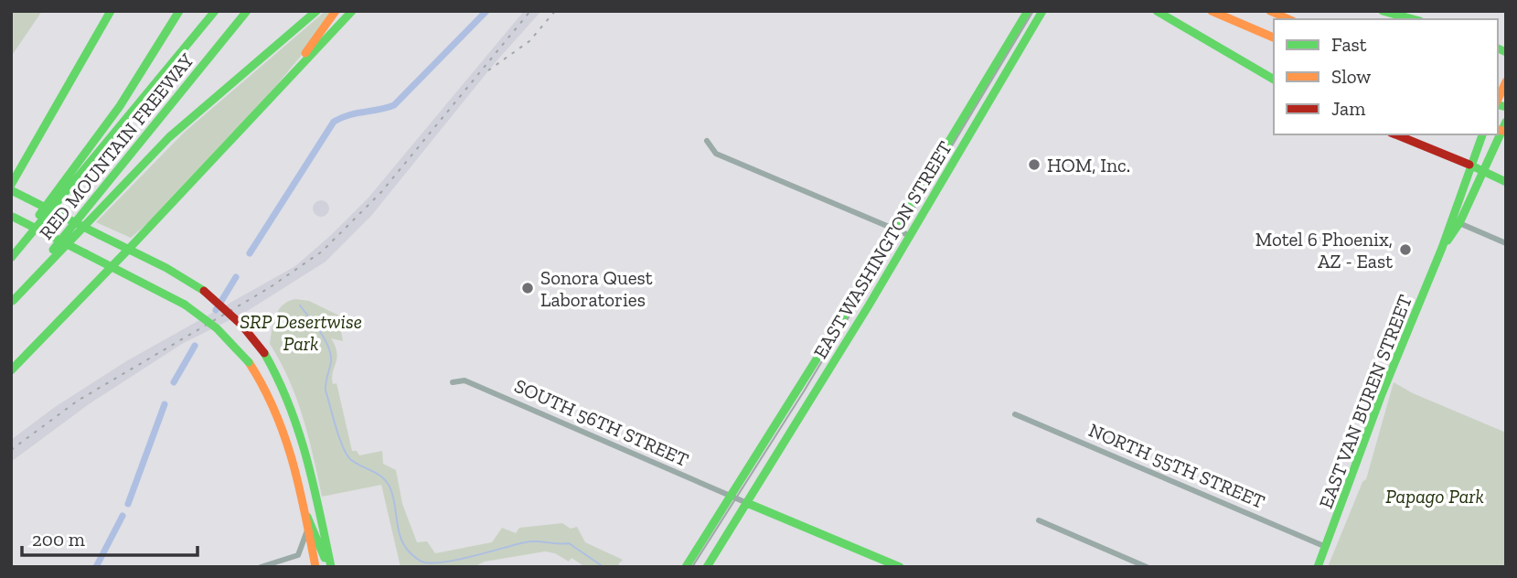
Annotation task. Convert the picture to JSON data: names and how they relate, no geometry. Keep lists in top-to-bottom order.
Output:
{
  "streets": {
    "main road": ["RED MOUNTAIN FREEWAY", "EAST WASHINGTON STREET", "EAST VAN BUREN STREET"],
    "street": ["SOUTH 56TH STREET", "NORTH 55TH STREET"]
  },
  "crossings": [
    ["EAST WASHINGTON STREET", "SOUTH 56TH STREET"],
    ["EAST VAN BUREN STREET", "NORTH 55TH STREET"]
  ],
  "parks": ["SRP Desertwise Park", "Papago Park"],
  "places": ["HOM, Inc.", "Motel 6 Phoenix, AZ - East", "Sonora Quest Laboratories"],
  "legend": ["Fast", "Slow", "Jam"],
  "scale_bar": "200 m"
}
